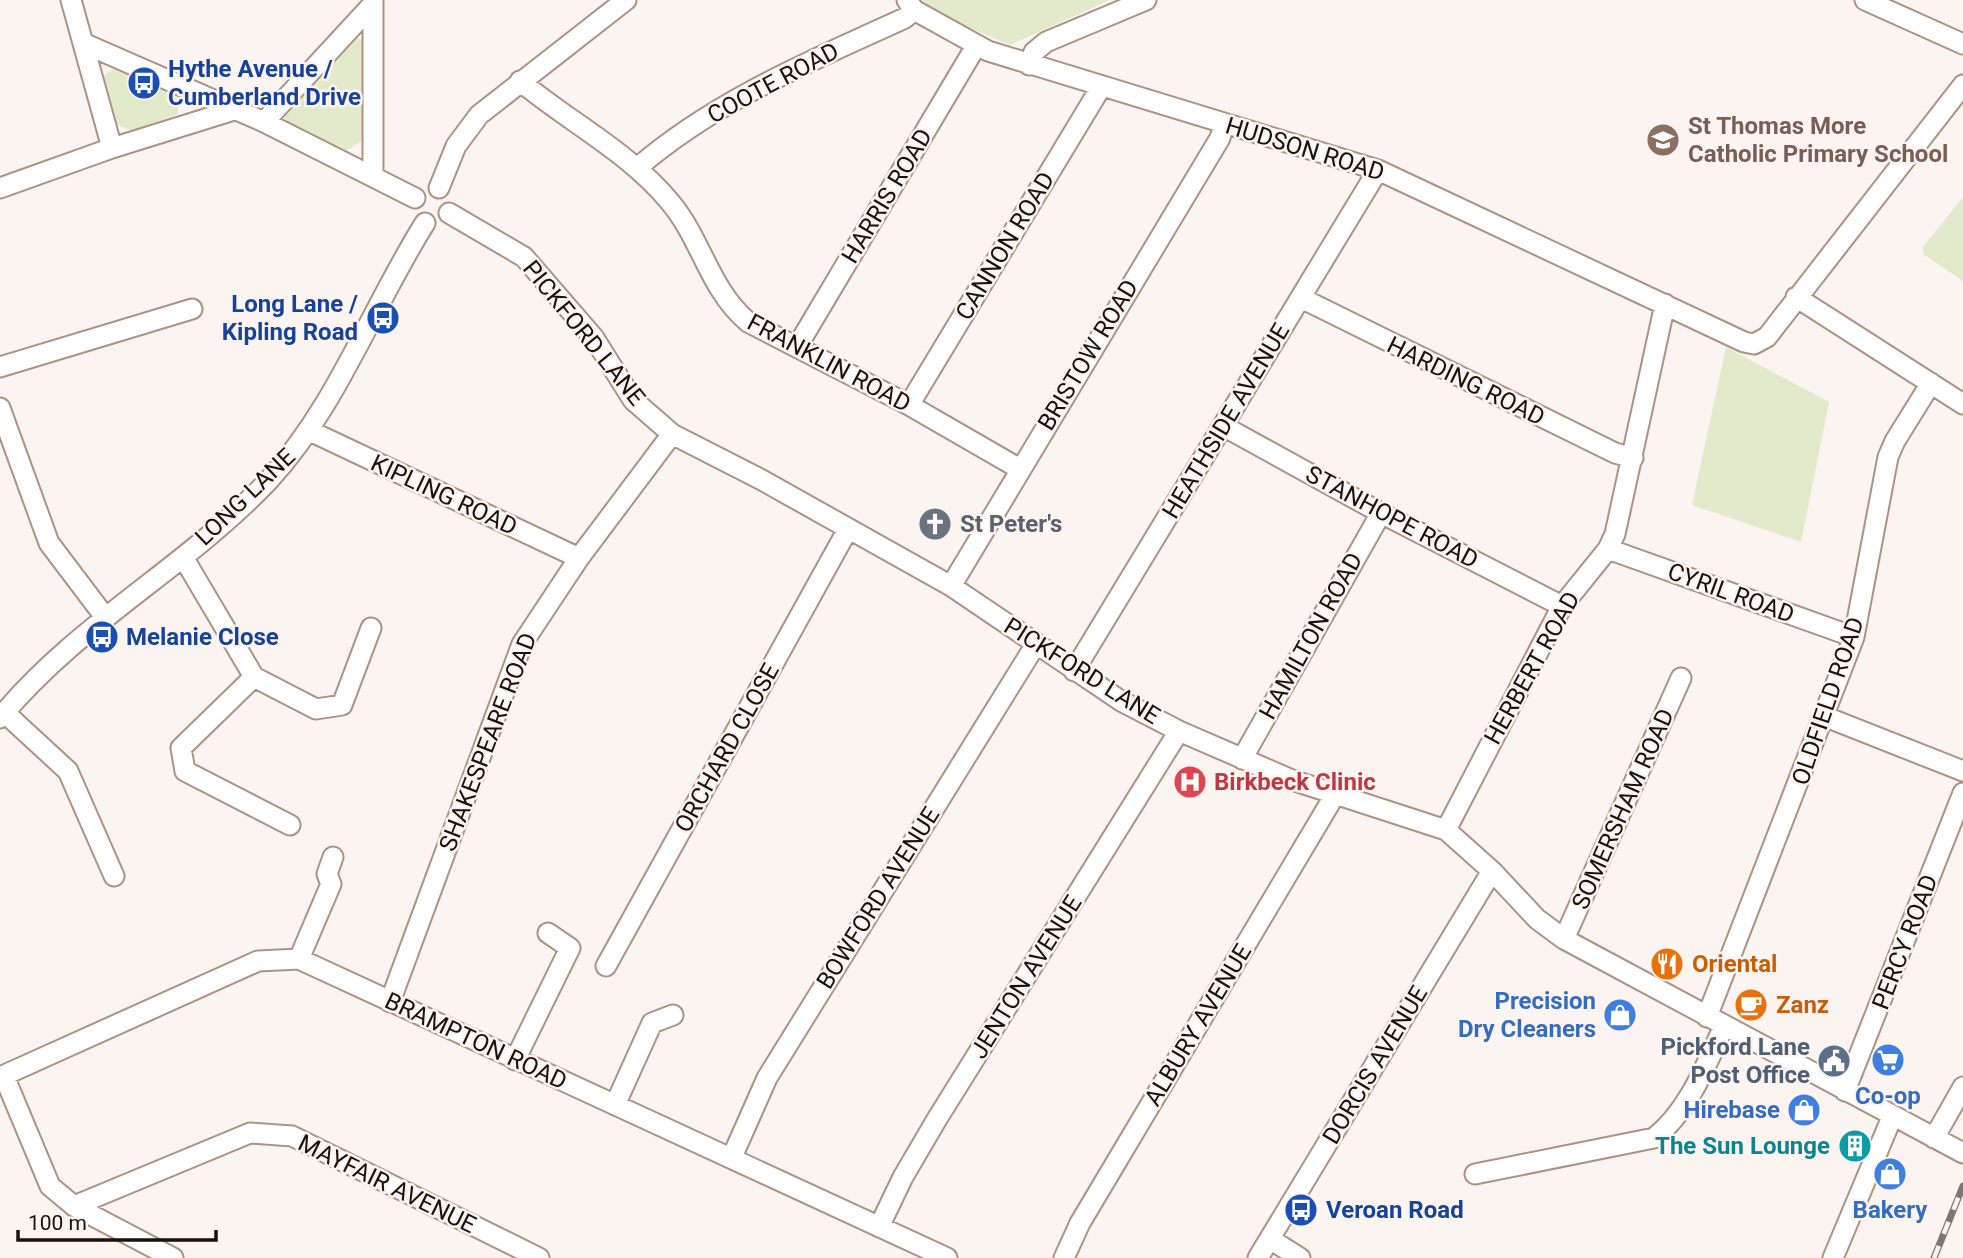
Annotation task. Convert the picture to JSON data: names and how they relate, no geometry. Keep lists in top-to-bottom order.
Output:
{
  "streets": {
    "street": [
      "COOTE ROAD",
      "HUDSON ROAD",
      "HARRIS ROAD",
      "CANNON ROAD",
      "PICKFORD LANE",
      "BRISTOW ROAD",
      "FRANKLIN ROAD",
      "HARDING ROAD",
      "HEATHSIDE AVENUE",
      "KIPLING ROAD",
      "LONG LANE",
      "STANHOPE ROAD",
      "CYRIL ROAD",
      "HAMILTON ROAD",
      "HERBERT ROAD",
      "OLDFIELD ROAD",
      "SHAKESPEARE ROAD",
      "ORCHARD CLOSE",
      "SOMERSHAM ROAD",
      "BOWFORD AVENUE",
      "PERCY ROAD",
      "JENTON AVENUE",
      "ALBURY AVENUE",
      "BRAMPTON ROAD",
      "DORCIS AVENUE",
      "MAYFAIR AVENUE"
    ]
  },
  "crossings": [
    ["COOTE ROAD", "HUDSON ROAD"],
    ["COOTE ROAD", "FRANKLIN ROAD"],
    ["HUDSON ROAD", "HARRIS ROAD"],
    ["HUDSON ROAD", "CANNON ROAD"],
    ["HUDSON ROAD", "BRISTOW ROAD"],
    ["HUDSON ROAD", "HEATHSIDE AVENUE"],
    ["HUDSON ROAD", "HERBERT ROAD"],
    ["HARRIS ROAD", "FRANKLIN ROAD"],
    ["CANNON ROAD", "FRANKLIN ROAD"],
    ["PICKFORD LANE", "BRISTOW ROAD"],
    ["PICKFORD LANE", "HEATHSIDE AVENUE"],
    ["PICKFORD LANE", "LONG LANE"],
    ["PICKFORD LANE", "HAMILTON ROAD"],
    ["PICKFORD LANE", "HERBERT ROAD"],
    ["PICKFORD LANE", "OLDFIELD ROAD"],
    ["PICKFORD LANE", "SHAKESPEARE ROAD"],
    ["PICKFORD LANE", "ORCHARD CLOSE"],
    ["PICKFORD LANE", "SOMERSHAM ROAD"],
    ["PICKFORD LANE", "BOWFORD AVENUE"],
    ["PICKFORD LANE", "PERCY ROAD"],
    ["PICKFORD LANE", "JENTON AVENUE"],
    ["PICKFORD LANE", "ALBURY AVENUE"],
    ["PICKFORD LANE", "DORCIS AVENUE"],
    ["BRISTOW ROAD", "FRANKLIN ROAD"],
    ["HARDING ROAD", "HEATHSIDE AVENUE"],
    ["HARDING ROAD", "HERBERT ROAD"],
    ["HEATHSIDE AVENUE", "STANHOPE ROAD"],
    ["KIPLING ROAD", "LONG LANE"],
    ["KIPLING ROAD", "SHAKESPEARE ROAD"],
    ["STANHOPE ROAD", "HAMILTON ROAD"],
    ["STANHOPE ROAD", "HERBERT ROAD"],
    ["CYRIL ROAD", "HERBERT ROAD"],
    ["CYRIL ROAD", "OLDFIELD ROAD"],
    ["SHAKESPEARE ROAD", "BRAMPTON ROAD"],
    ["BOWFORD AVENUE", "BRAMPTON ROAD"],
    ["JENTON AVENUE", "BRAMPTON ROAD"]
  ],
  "places": {
    "bus stop": [
      "Hythe Avenue / Cumberland Drive",
      "Long Lane / Kipling Road",
      "Melanie Close",
      "Veroan Road"
    ],
    "school or university": ["St Thomas More Catholic Primary School"],
    "church": ["St Peter's"],
    "hospital": ["Birkbeck Clinic"],
    "restaurant": ["Oriental"],
    "cafe": ["Zanz"],
    "shop": ["Precision Dry Cleaners", "Hirebase", "Bakery"],
    "supermarket": ["Co-op"],
    "public building": ["Pickford Lane Post Office"],
    "building": ["The Sun Lounge"]
  },
  "scale_bar": "100 m"
}
